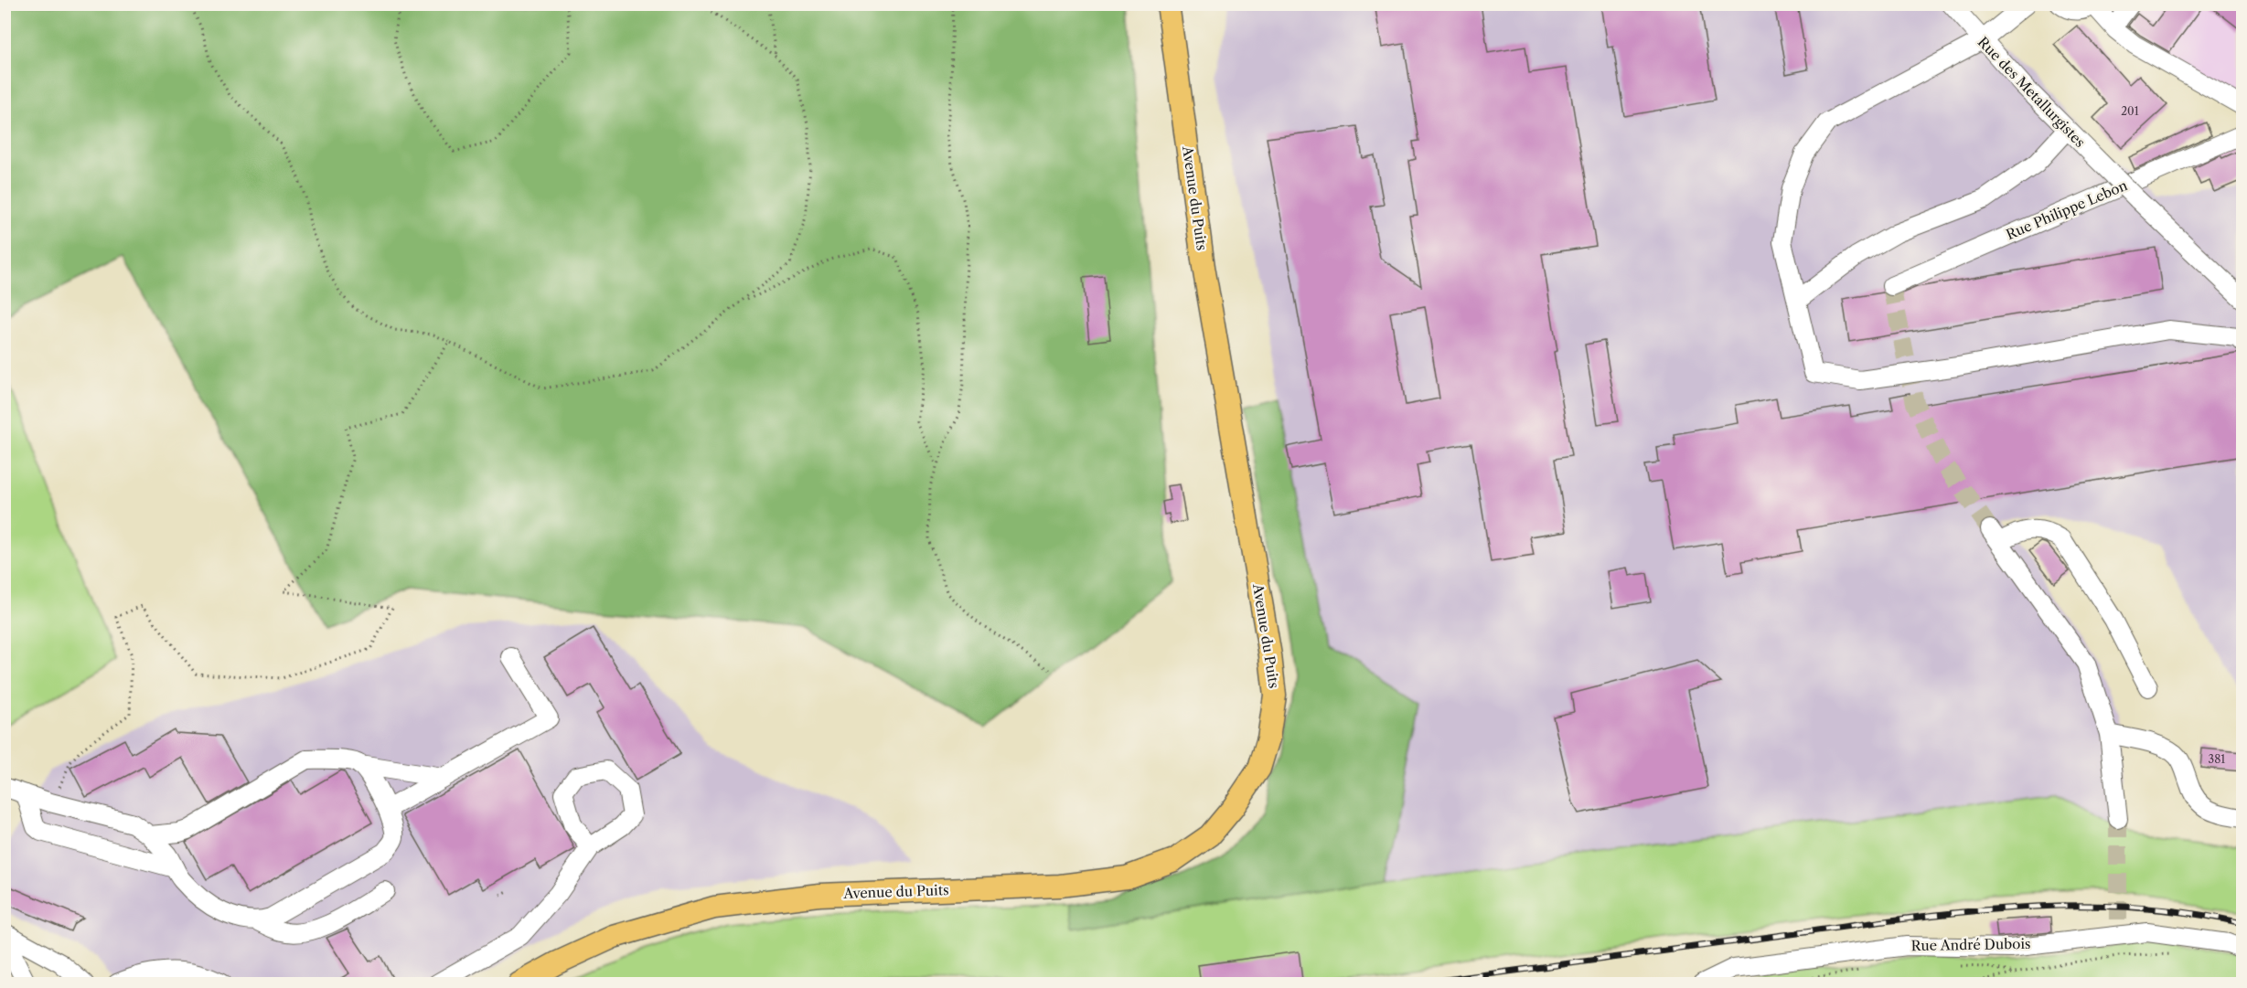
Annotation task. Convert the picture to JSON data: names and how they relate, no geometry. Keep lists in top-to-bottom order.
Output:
{
  "streets": {
    "main road": ["Avenue du Puits"],
    "street": ["Rue des Metallurgistes", "Rue Philippe Lebon", "Rue André Dubois"]
  },
  "house_numbers": ["201", "381"]
}
